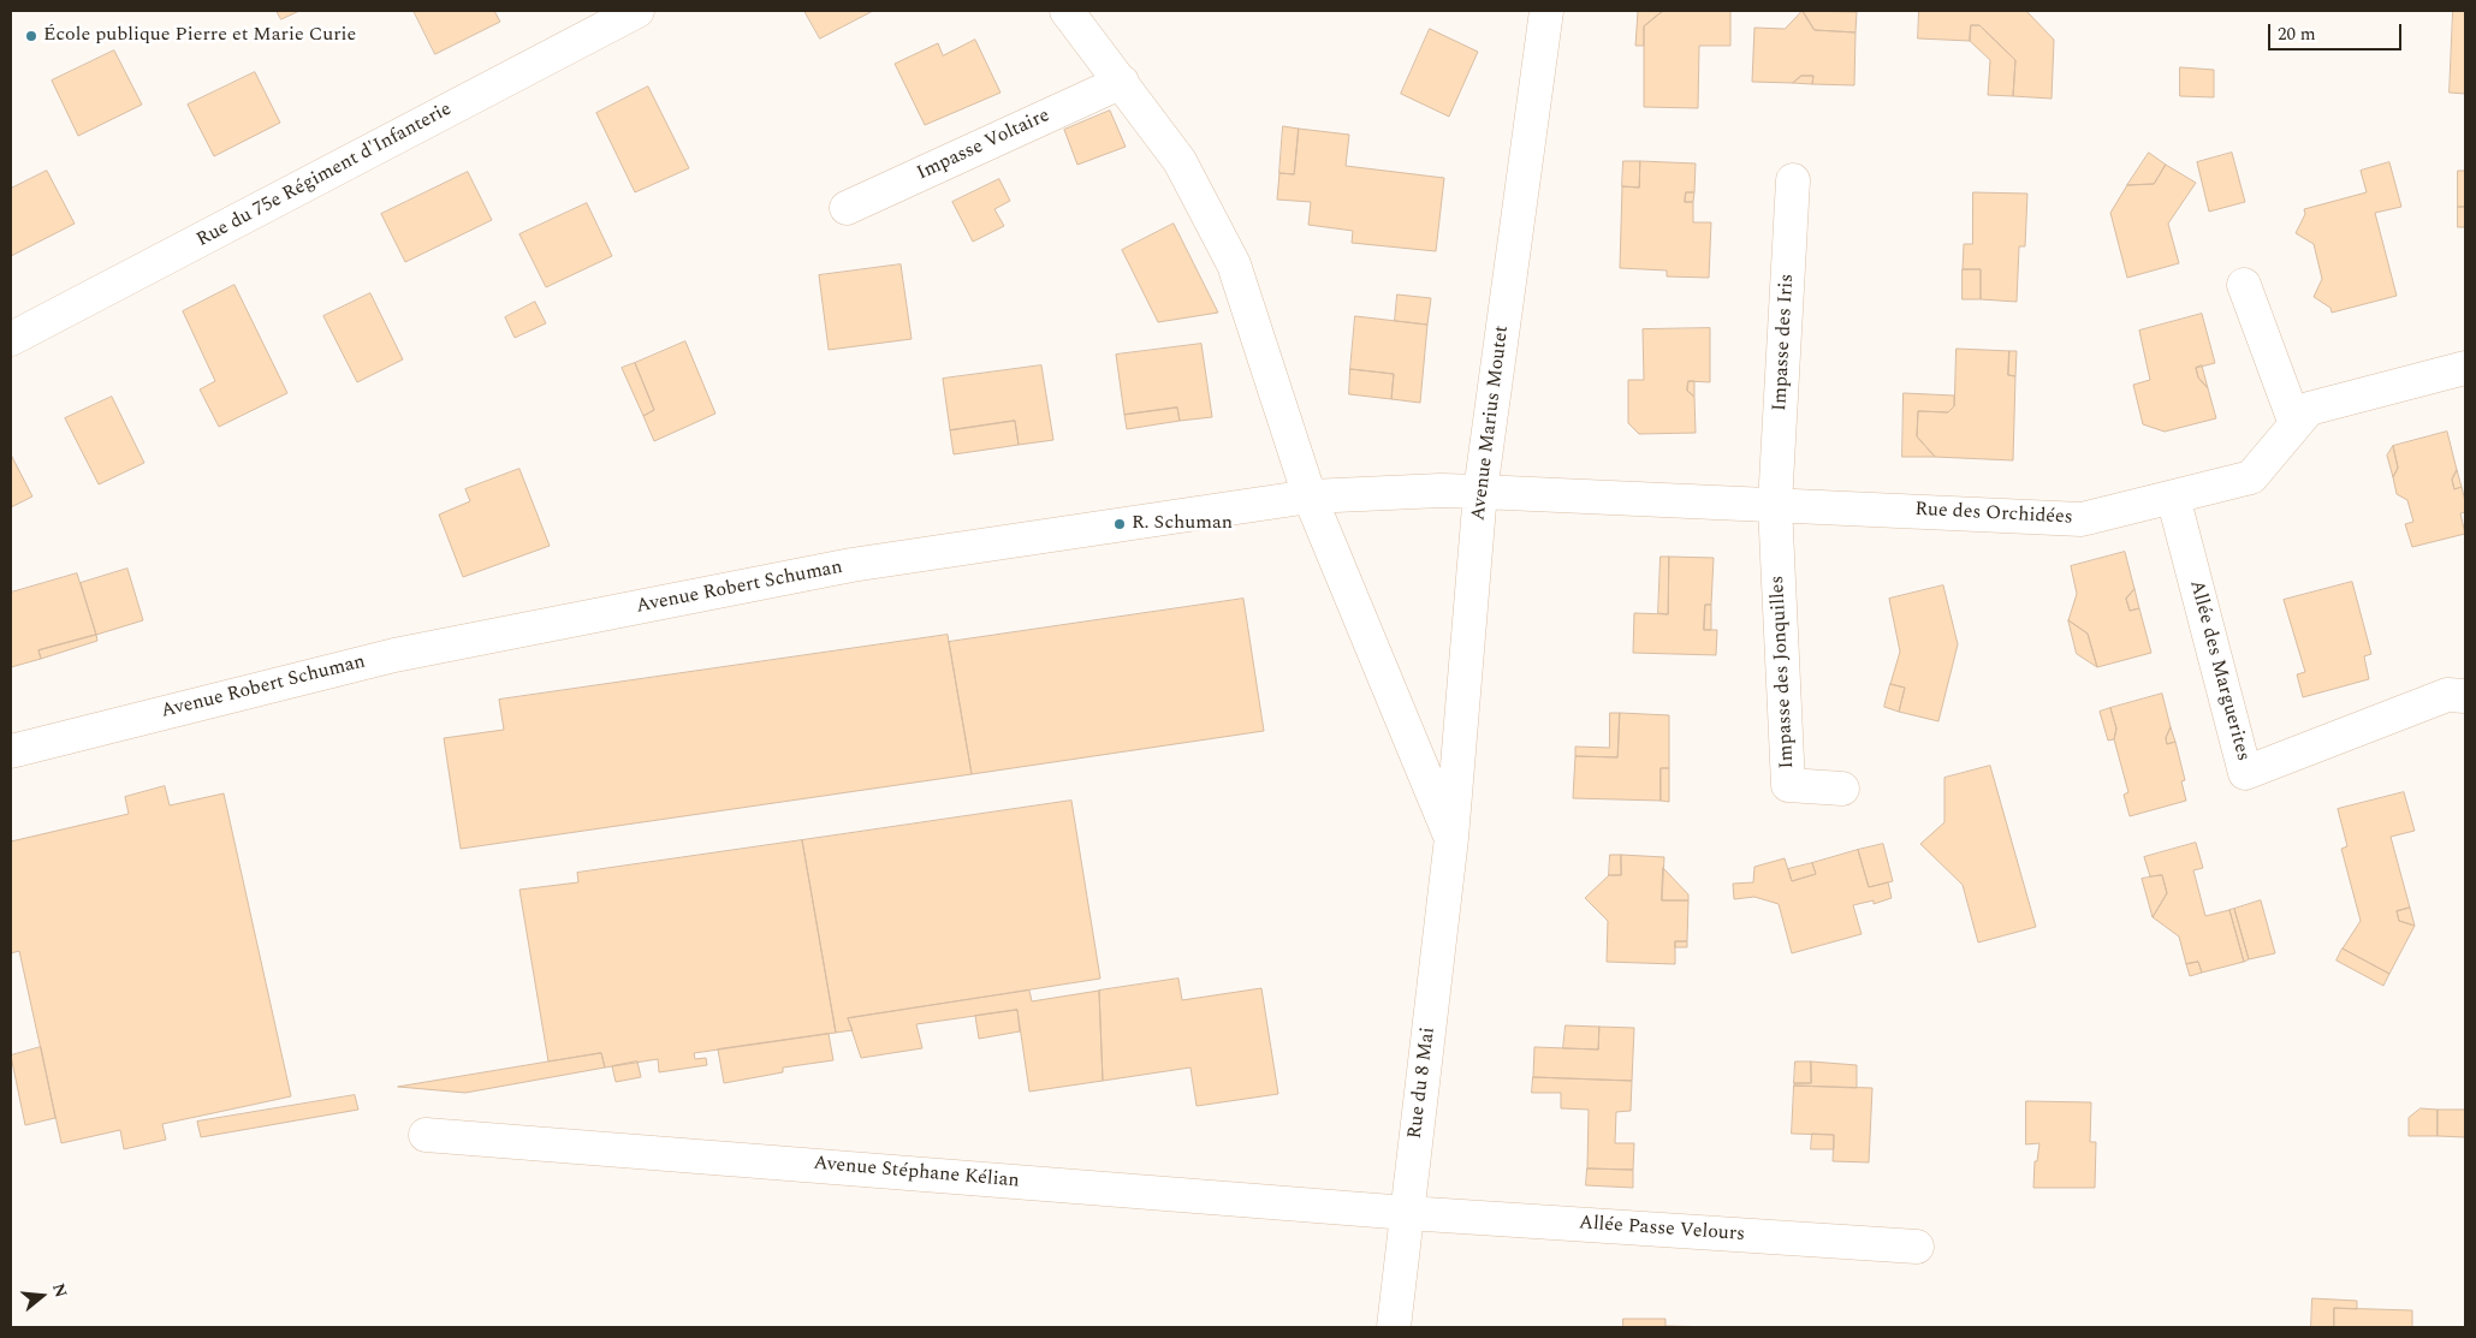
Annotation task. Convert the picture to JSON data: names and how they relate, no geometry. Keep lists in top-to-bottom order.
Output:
{
  "streets": {
    "street": [
      "Impasse Voltaire",
      "Rue du 75e Régiment d'Infanterie",
      "Impasse des Iris",
      "Avenue Marius Moutet",
      "Rue des Orchidées",
      "Avenue Robert Schuman",
      "Allée des Marguerites",
      "Impasse des Jonquilles",
      "Rue du 8 Mai",
      "Avenue Stéphane Kélian",
      "Allée Passe Velours"
    ]
  },
  "crossings": [
    ["Impasse des Iris", "Rue des Orchidées"],
    ["Impasse des Iris", "Impasse des Jonquilles"],
    ["Avenue Marius Moutet", "Rue des Orchidées"],
    ["Avenue Marius Moutet", "Avenue Robert Schuman"],
    ["Avenue Marius Moutet", "Rue du 8 Mai"],
    ["Rue des Orchidées", "Avenue Robert Schuman"],
    ["Rue des Orchidées", "Allée des Marguerites"],
    ["Rue des Orchidées", "Impasse des Jonquilles"],
    ["Rue du 8 Mai", "Avenue Stéphane Kélian"],
    ["Rue du 8 Mai", "Allée Passe Velours"],
    ["Avenue Stéphane Kélian", "Allée Passe Velours"]
  ],
  "places": ["École publique Pierre et Marie Curie", "R. Schuman"],
  "scale_bar": "20 m",
  "north": "right"
}
